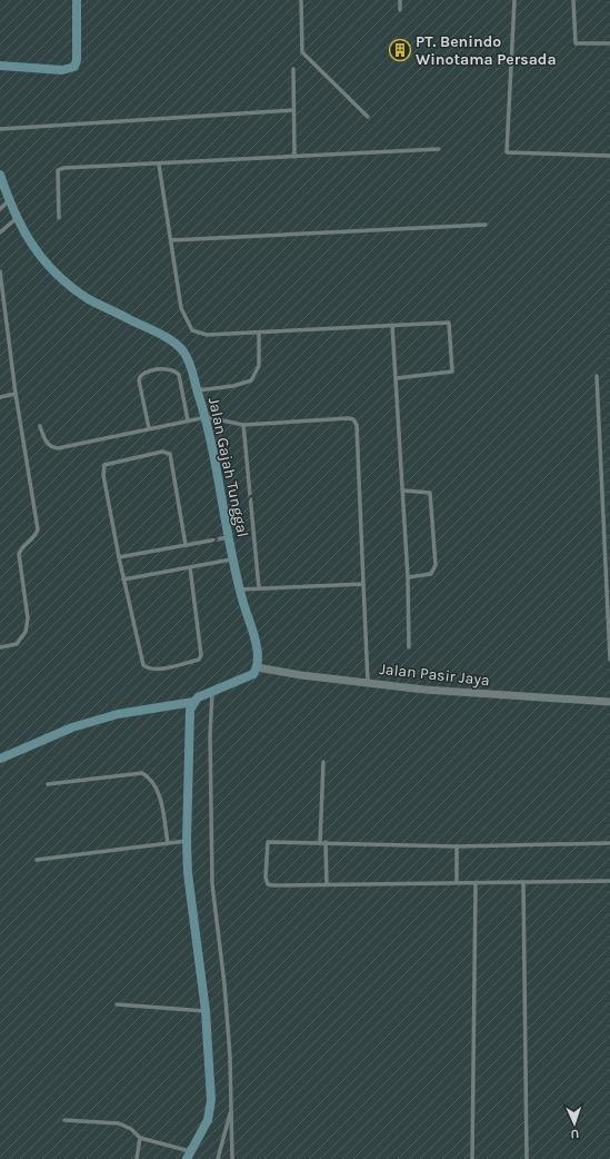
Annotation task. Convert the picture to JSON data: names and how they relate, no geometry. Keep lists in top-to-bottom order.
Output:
{
  "streets": {
    "street": ["Jalan Gajah Tunggal", "Jalan Pasir Jaya"]
  },
  "crossings": [
    ["Jalan Gajah Tunggal", "Jalan Pasir Jaya"]
  ],
  "places": {
    "building": ["PT. Benindo Winotama Persada"]
  },
  "north": "bottom"
}
